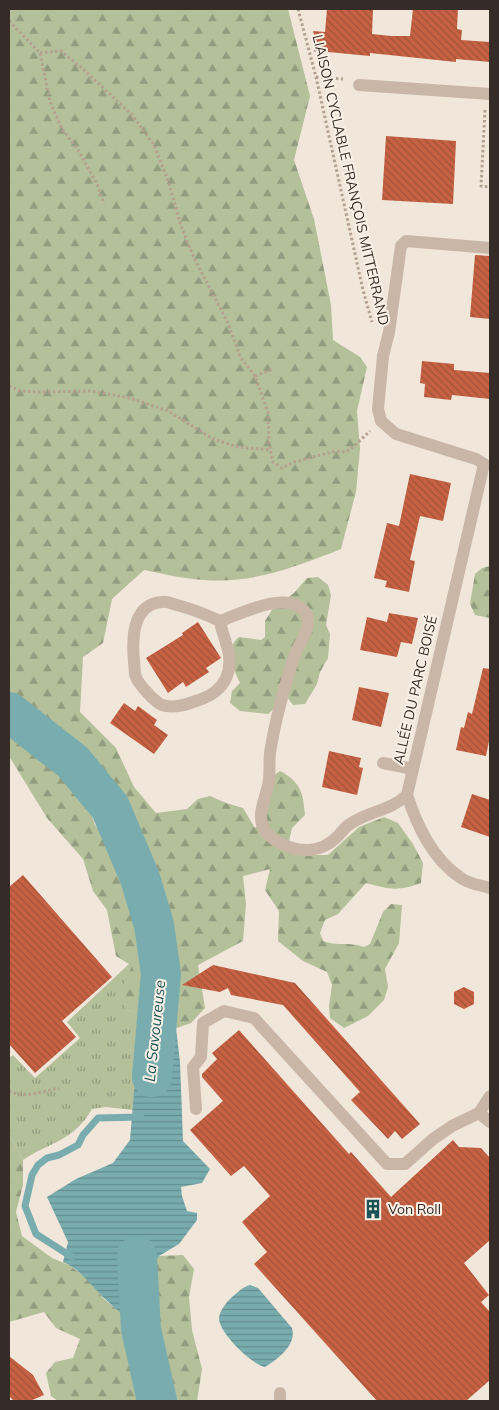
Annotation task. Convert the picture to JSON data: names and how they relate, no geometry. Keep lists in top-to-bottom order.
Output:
{
  "streets": {
    "street": ["ALLÉE DU PARC BOISÉ"],
    "path": ["LIAISON CYCLABLE FRANÇOIS MITTERRAND"]
  },
  "water": ["La Savoureuse"],
  "places": {
    "building": ["Von Roll"]
  }
}
